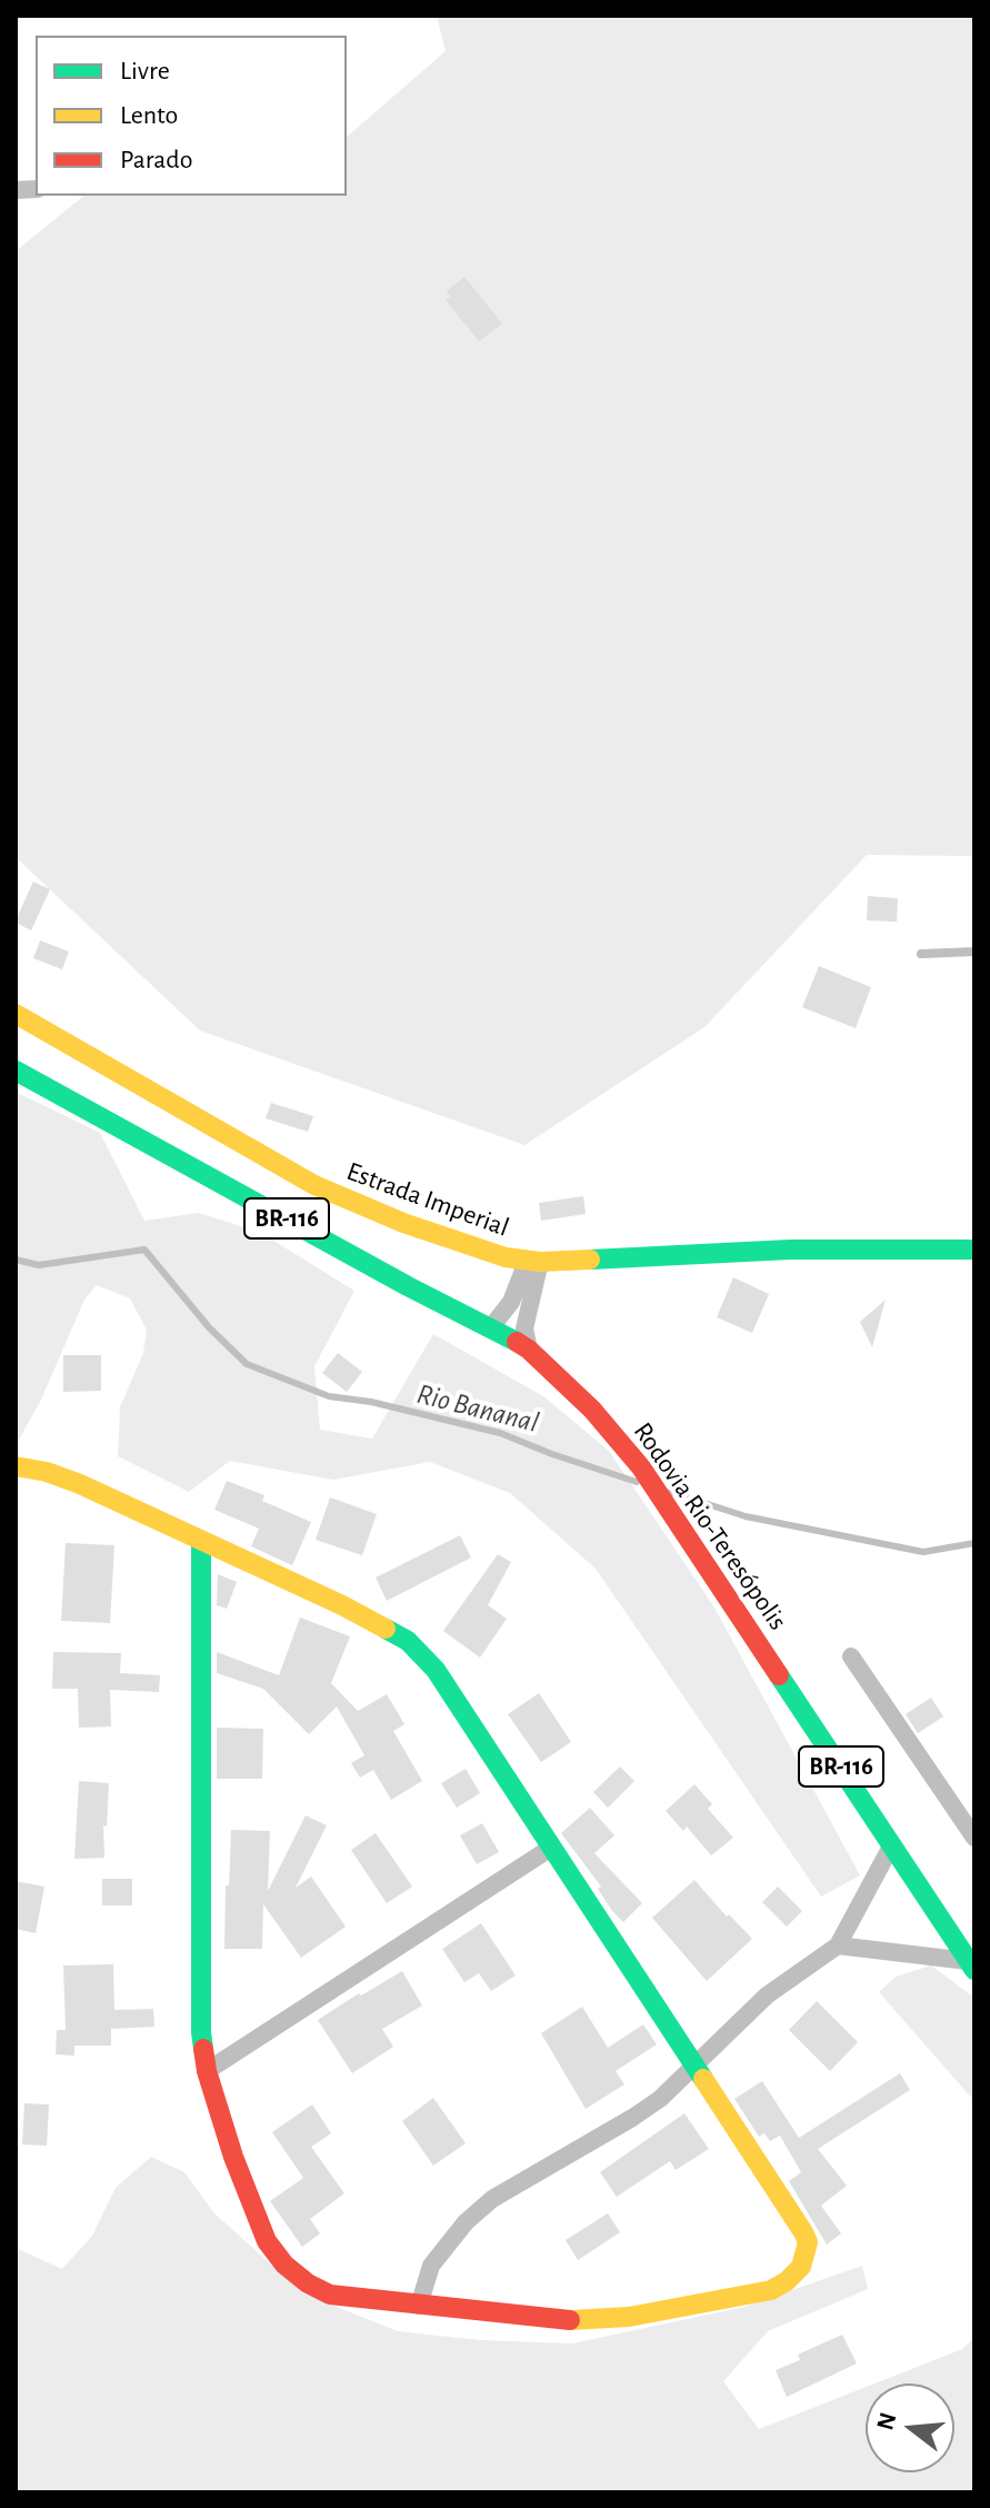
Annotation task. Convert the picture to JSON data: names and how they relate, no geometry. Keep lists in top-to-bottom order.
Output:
{
  "streets": {
    "main road": ["Estrada Imperial", "BR-116", "Rodovia Rio-Teresópolis"]
  },
  "water": ["Rio Bananal"],
  "legend": ["Livre", "Lento", "Parado"],
  "north": "left"
}
